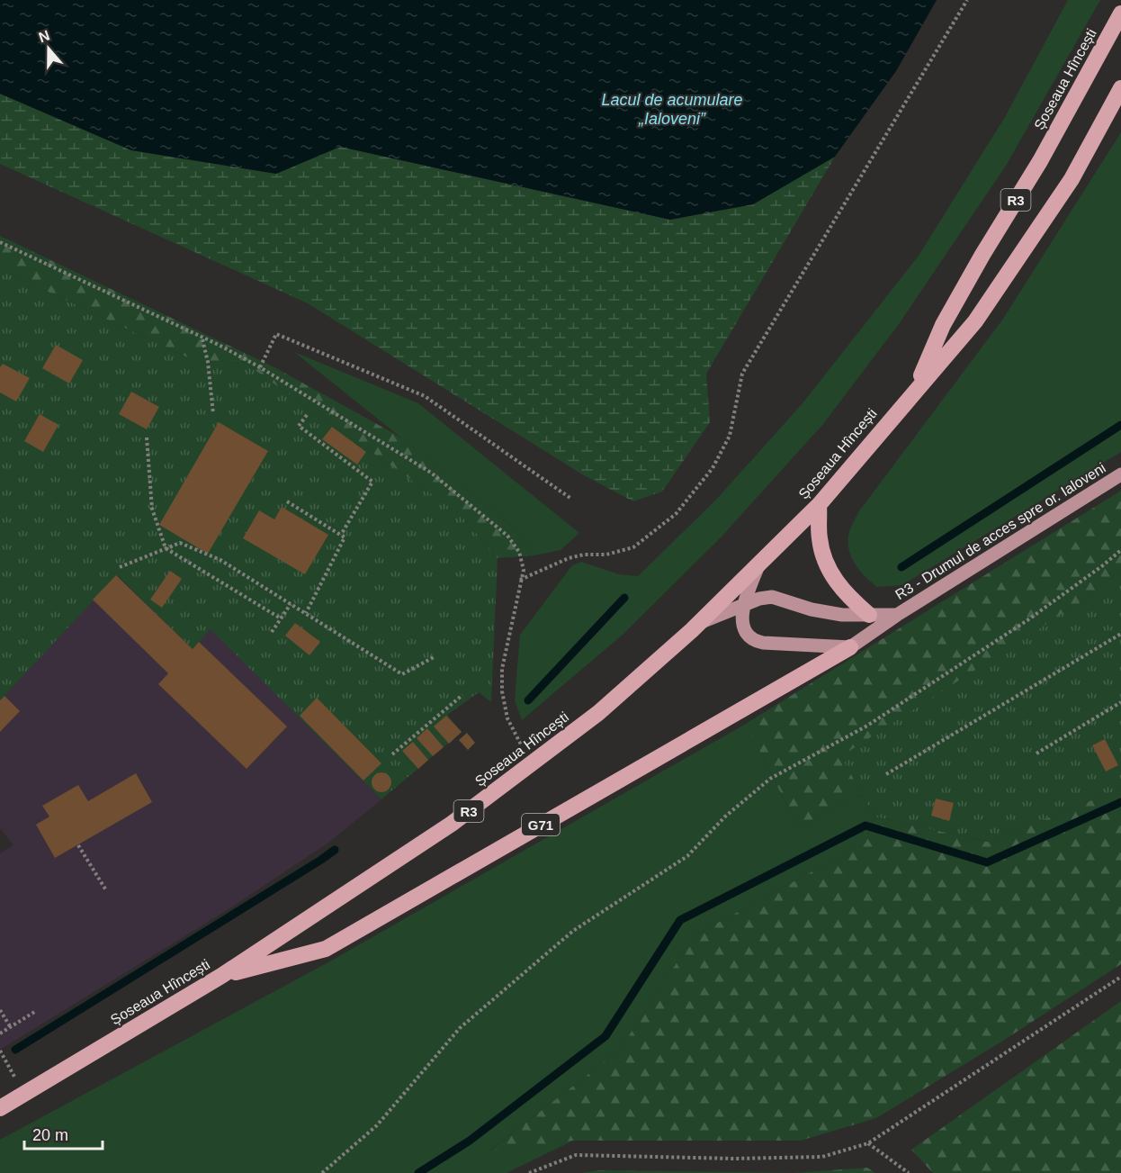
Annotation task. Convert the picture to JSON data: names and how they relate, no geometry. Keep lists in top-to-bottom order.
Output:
{
  "streets": {
    "highway": ["Șoseaua Hîncești", "R3", "G71"],
    "main road": ["R3 - Drumul de acces spre or. Ialoveni"]
  },
  "crossings": [
    ["Șoseaua Hîncești", "R3 - Drumul de acces spre or. Ialoveni"],
    ["Șoseaua Hîncești", "G71"],
    ["R3 - Drumul de acces spre or. Ialoveni", "G71"]
  ],
  "water": ["Lacul de acumulare „Ialoveni”"],
  "scale_bar": "20 m",
  "north": "top"
}
